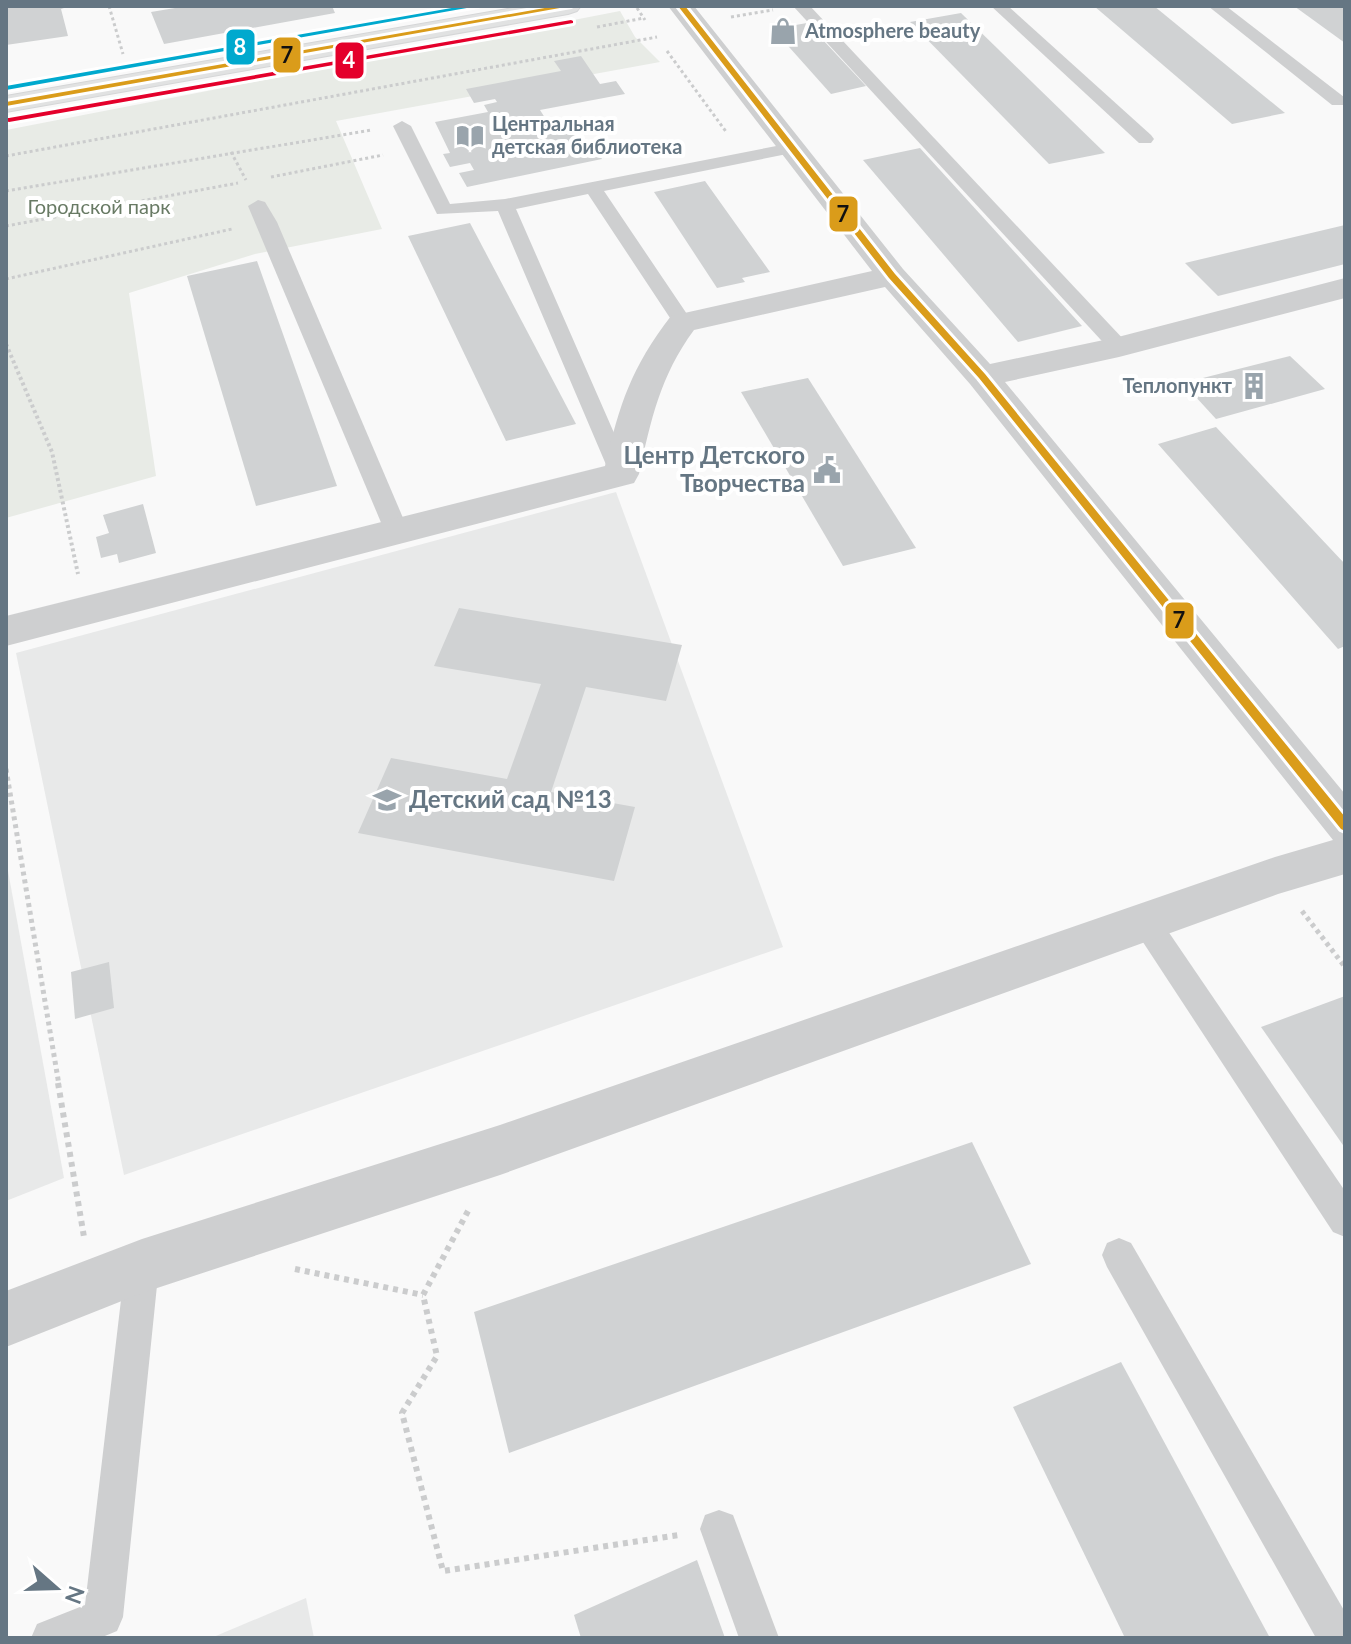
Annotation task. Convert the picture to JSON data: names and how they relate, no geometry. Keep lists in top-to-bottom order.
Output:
{
  "parks": ["Городской парк"],
  "places": {
    "shop": ["Atmosphere beauty"],
    "library": ["Центральная детская библиотека"],
    "building": ["Теплопункт"],
    "public building": ["Центр Детского Творчества"],
    "school or university": ["Детский сад №13"]
  },
  "lines": ["transit line 7", "transit line 8", "transit line 4"],
  "north": "right"
}
